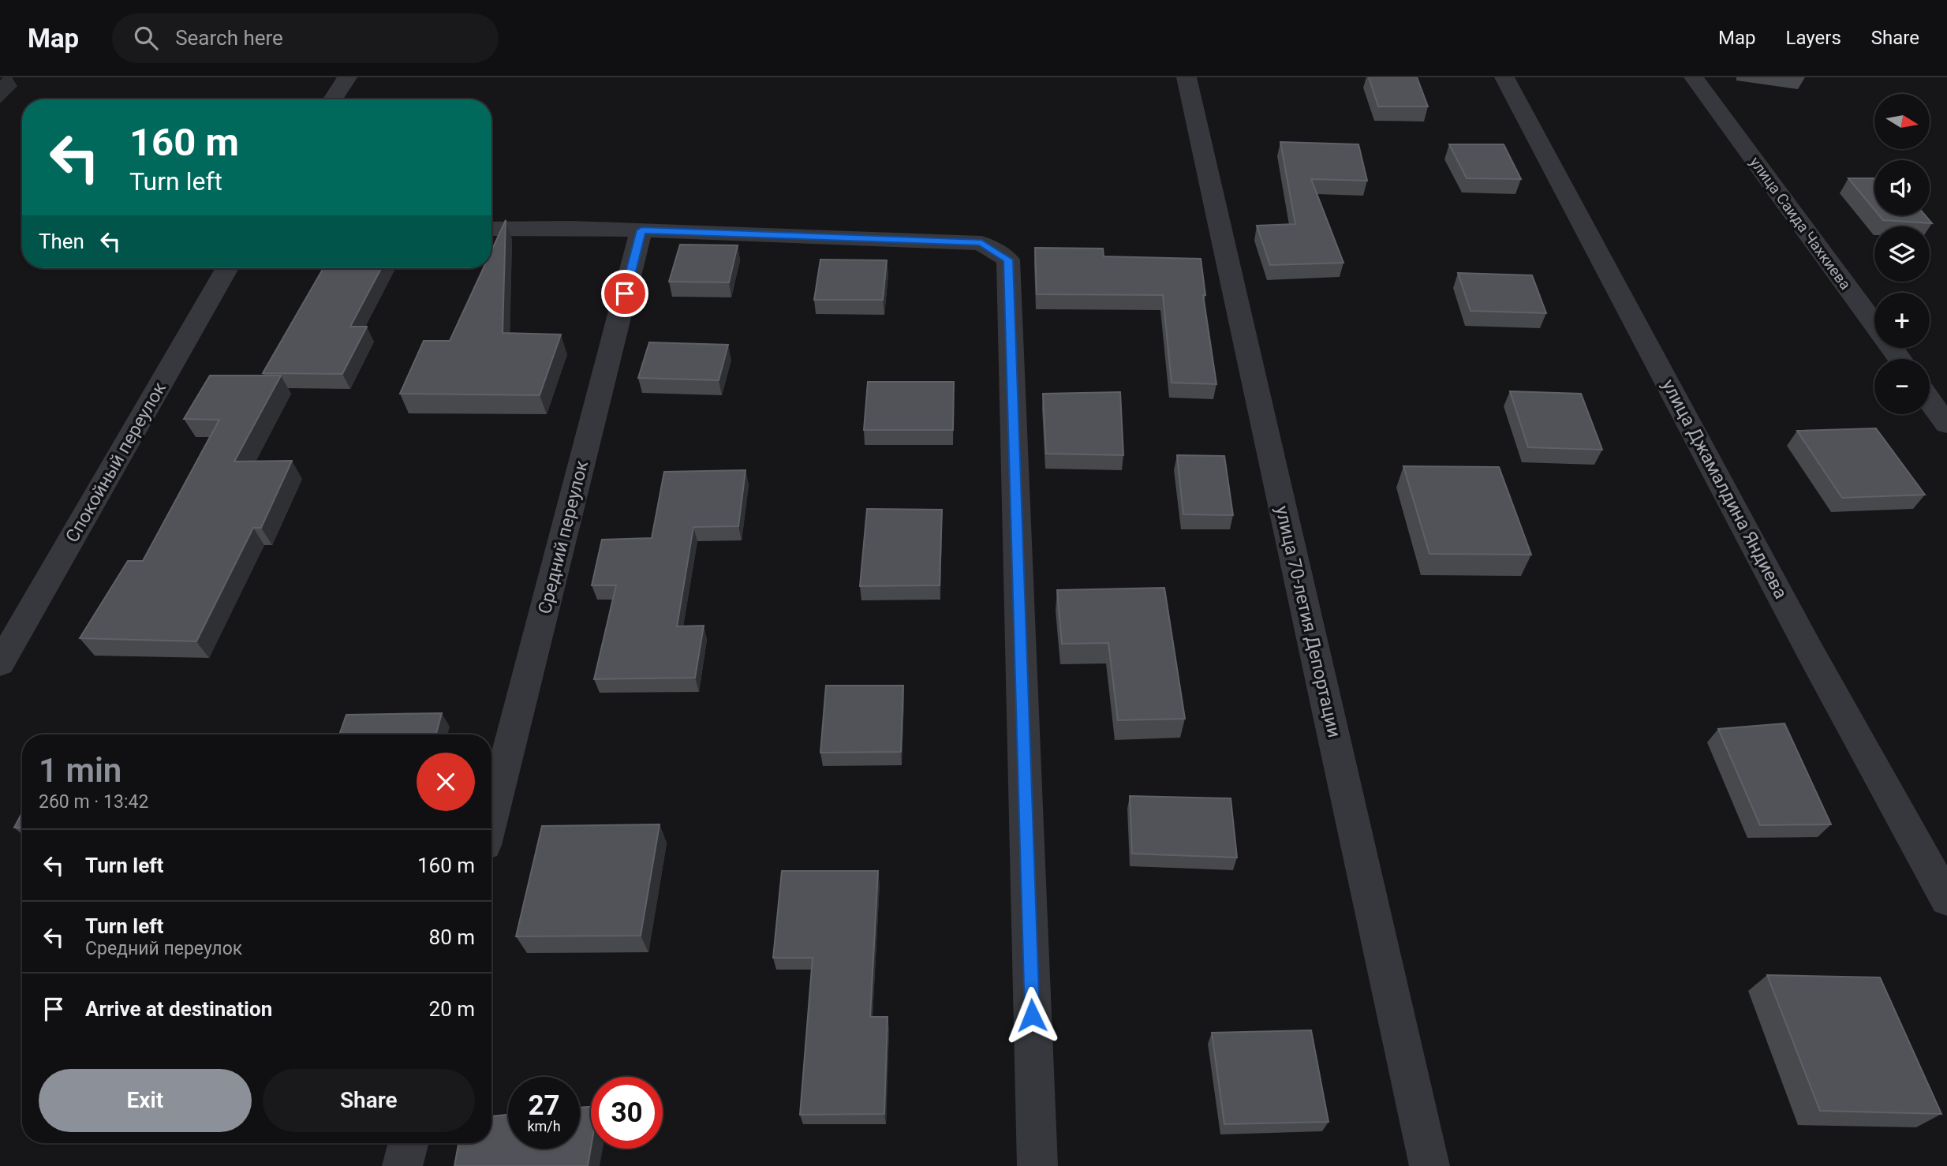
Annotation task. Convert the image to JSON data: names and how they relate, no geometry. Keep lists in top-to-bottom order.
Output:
{
  "streets": {
    "street": [
      "улица Саида Чахкиева",
      "Спокойный переулок",
      "улица Джамалдина Яндиева",
      "Средний переулок",
      "улица 70-летия Депортации"
    ]
  },
  "north": "right",
  "page": {
    "header": "Map",
    "search": "Search here",
    "nav": ["Map", "Layers", "Share"],
    "map_buttons": ["+", "−"],
    "turn": ["160 m", "Turn left"],
    "then": "Then",
    "heading": ["1 min", "260 m · 13:42"],
    "list": [
      {
        "name": "Turn left",
        "value": "160 m"
      },
      {
        "name": "Turn left",
        "note": "Средний переулок",
        "value": "80 m"
      },
      {
        "name": "Arrive at destination",
        "value": "20 m"
      }
    ],
    "buttons": ["Exit", "Share"],
    "speed": "27 km/h",
    "limit": "30"
  }
}
